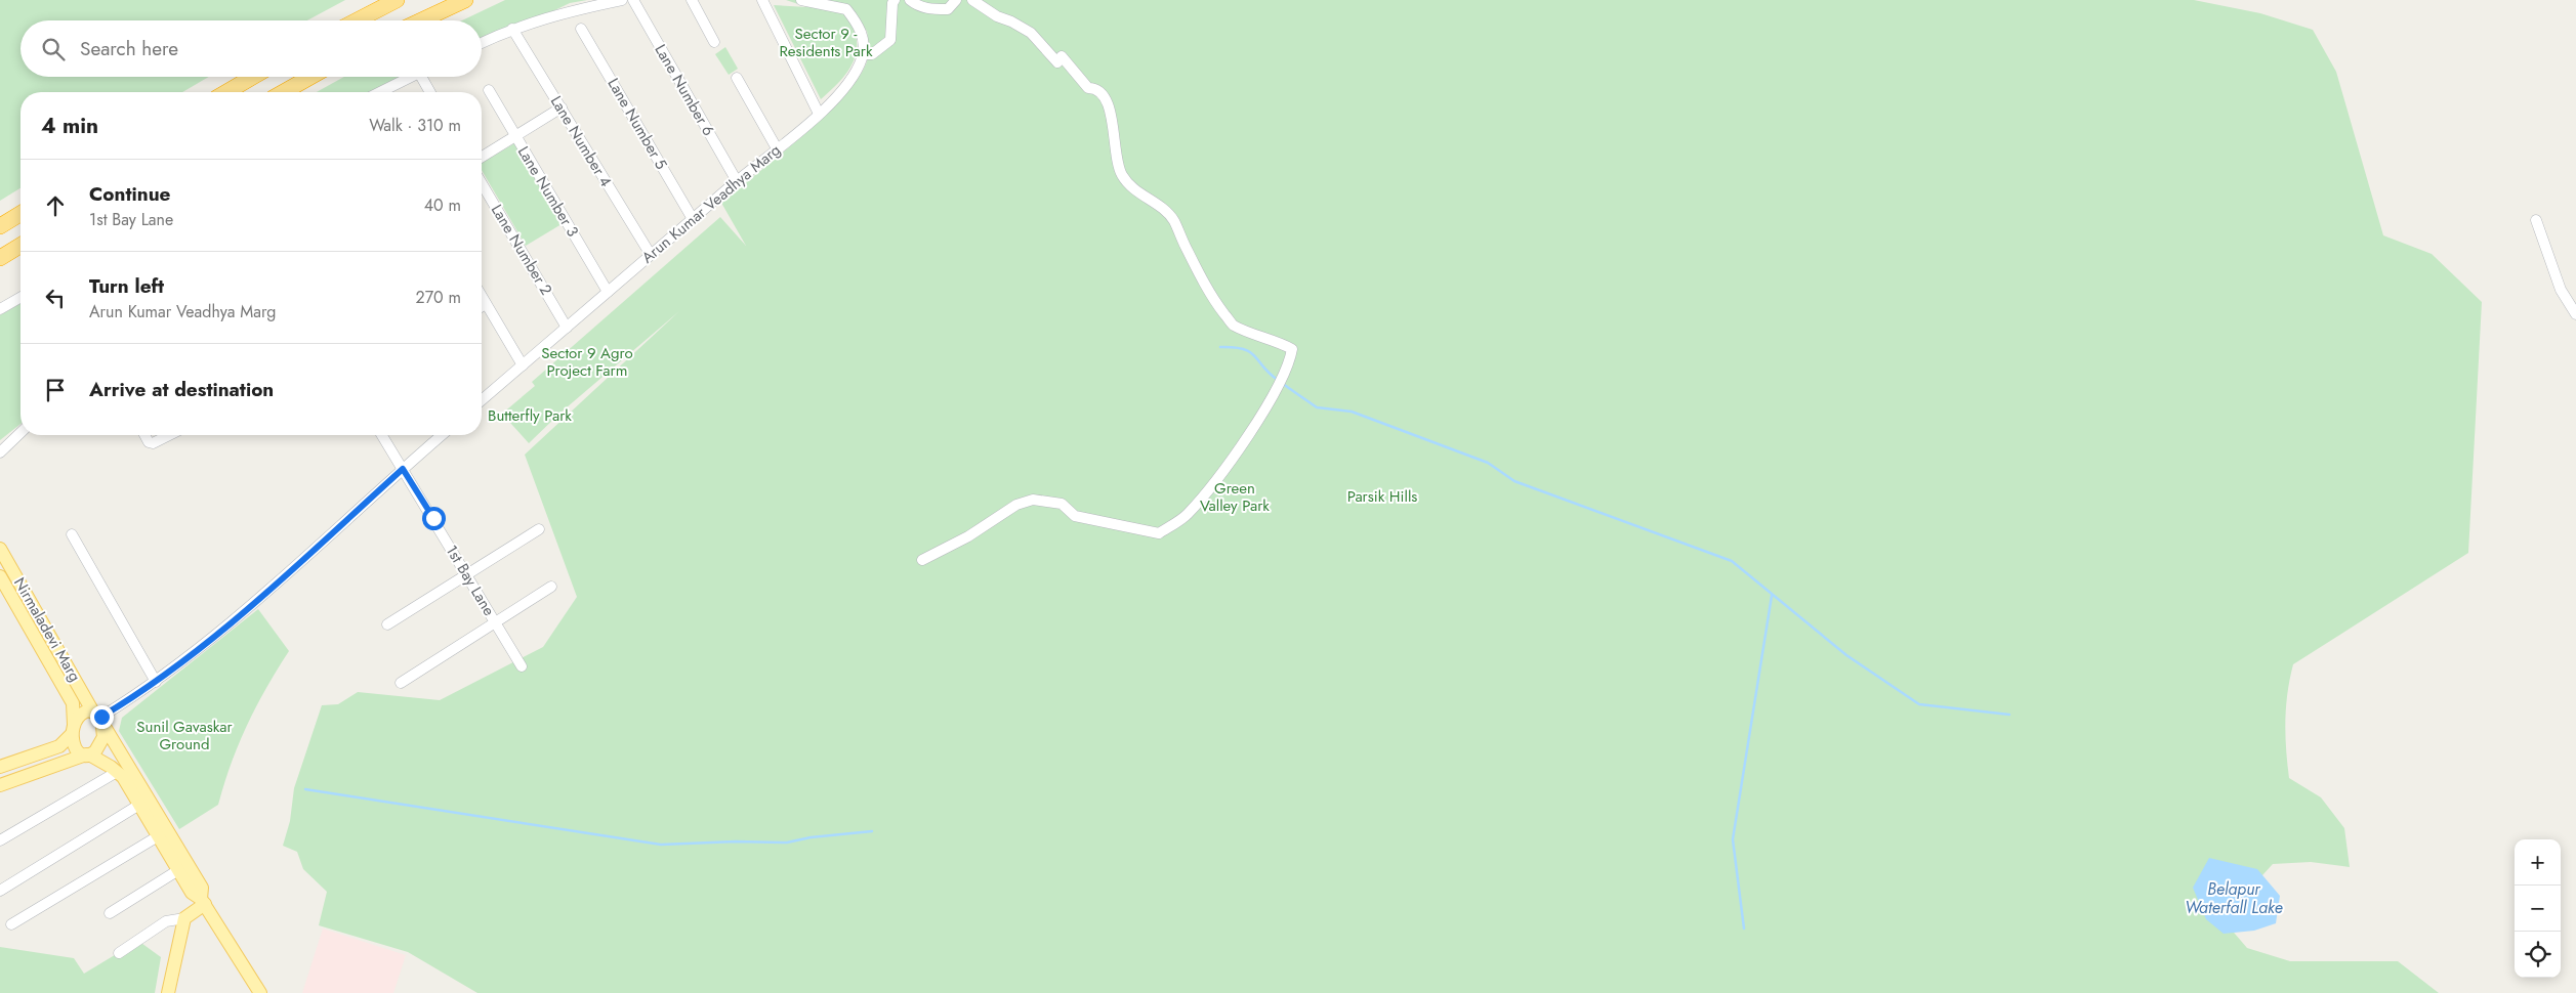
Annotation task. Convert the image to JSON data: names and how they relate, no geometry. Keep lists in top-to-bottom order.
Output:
{
  "streets": {
    "main road": ["Nirmaladevi Marg"],
    "street": [
      "Lane Number 6",
      "Lane Number 5",
      "Lane Number 4",
      "Lane Number 3",
      "Arun Kumar Veadhya Marg",
      "Lane Number 2",
      "1st Bay Lane"
    ]
  },
  "crossings": [
    ["Lane Number 6", "Arun Kumar Veadhya Marg"],
    ["Lane Number 5", "Arun Kumar Veadhya Marg"],
    ["Lane Number 4", "Arun Kumar Veadhya Marg"],
    ["Lane Number 3", "Arun Kumar Veadhya Marg"],
    ["Arun Kumar Veadhya Marg", "Lane Number 2"]
  ],
  "water": ["Belapur Waterfall Lake"],
  "parks": [
    "Sector 9 - Residents Park",
    "Sector 9 Agro Project Farm",
    "Butterfly Park",
    "Green Valley Park",
    "Parsik Hills",
    "Sunil Gavaskar Ground"
  ],
  "page": {
    "search": "Search here",
    "heading": ["4 min", "Walk · 310 m"],
    "list": [
      ["Continue", "1st Bay Lane", "40 m"],
      ["Turn left", "Arun Kumar Veadhya Marg", "270 m"],
      "Arrive at destination"
    ],
    "map_buttons": ["+", "−"]
  }
}
